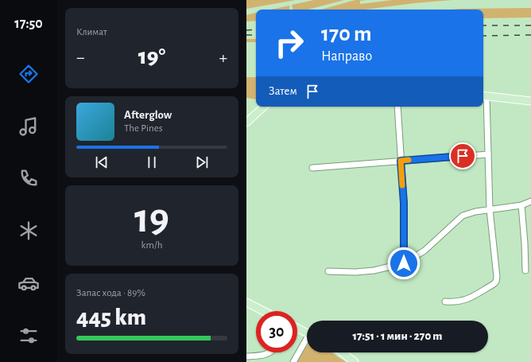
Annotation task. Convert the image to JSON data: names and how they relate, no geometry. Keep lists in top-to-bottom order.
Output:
{
  "page": {
    "tabs": "17:50",
    "tile": [
      "Климат",
      ["19", "km/h"],
      ["Запас хода · 89%", "445 km"]
    ],
    "turn": ["170 m", "Направо"],
    "heat": ["−", "19°", "+"],
    "then": "Затем",
    "song": ["Afterglow", "The Pines"],
    "limit": "30",
    "trip": "17:51 · 1 мин · 270 m"
  }
}
